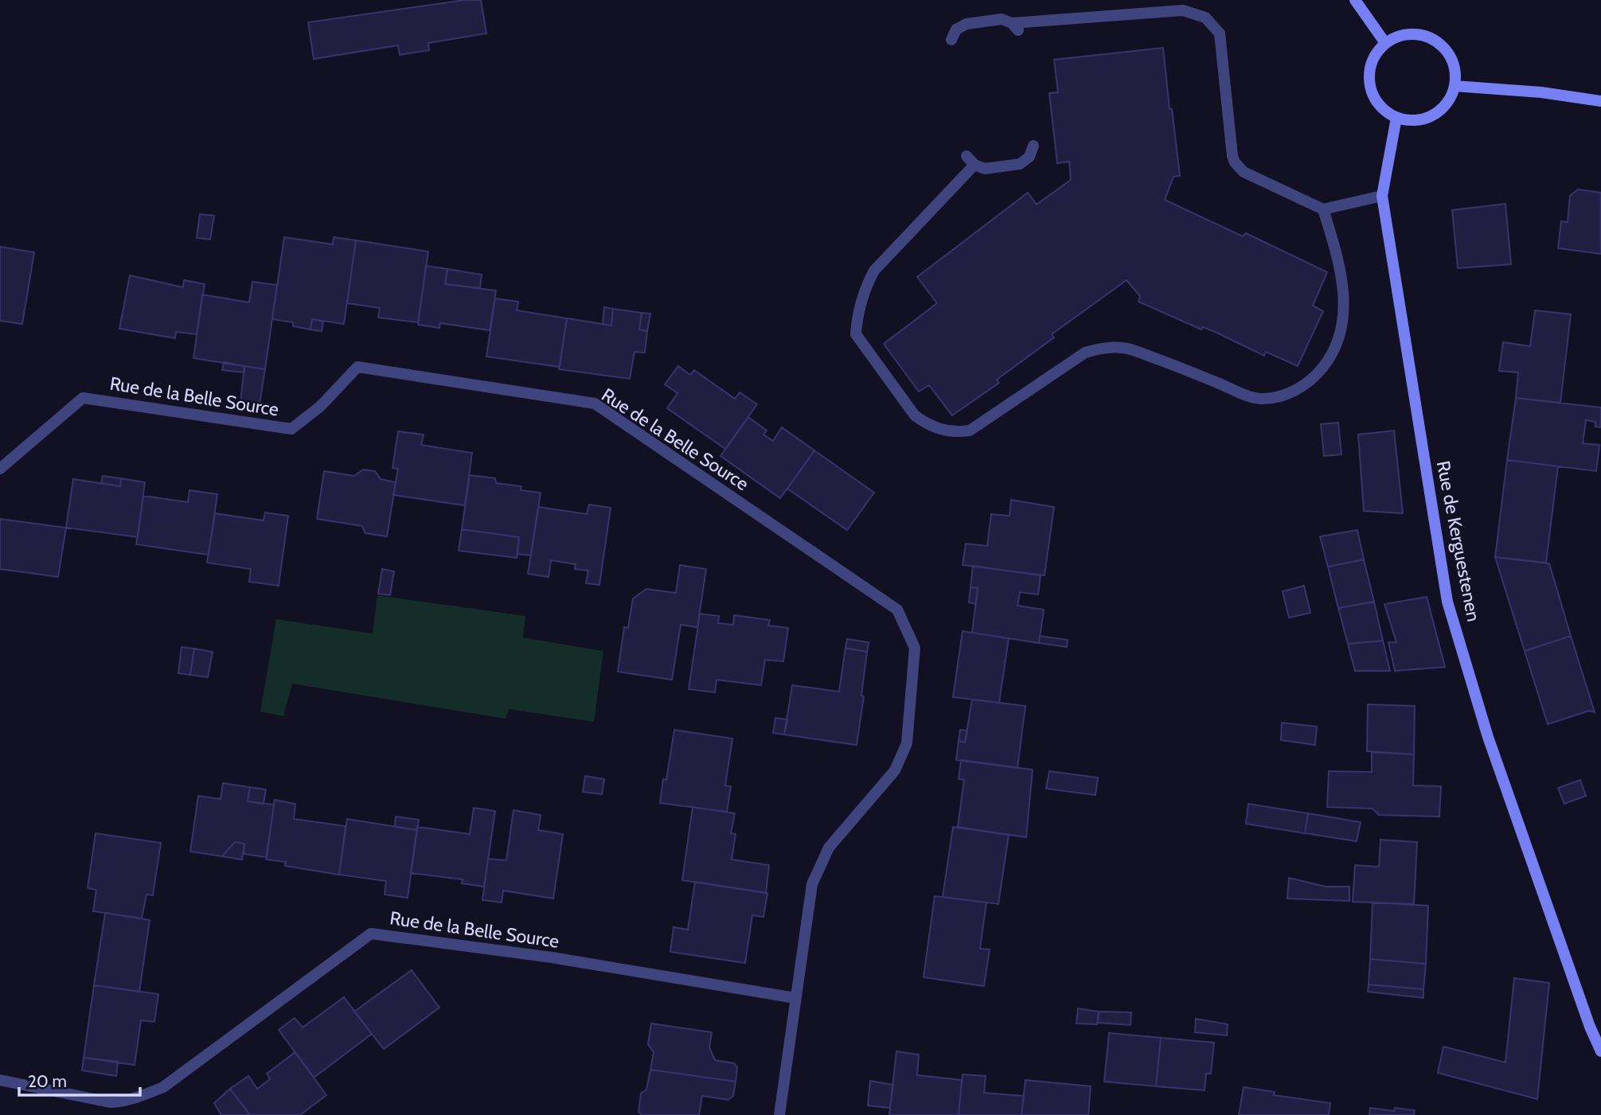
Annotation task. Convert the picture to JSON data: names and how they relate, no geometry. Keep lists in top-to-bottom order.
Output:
{
  "streets": {
    "main road": ["Rue de Kerguestenen"],
    "street": ["Rue de la Belle Source"]
  },
  "scale_bar": "20 m"
}
